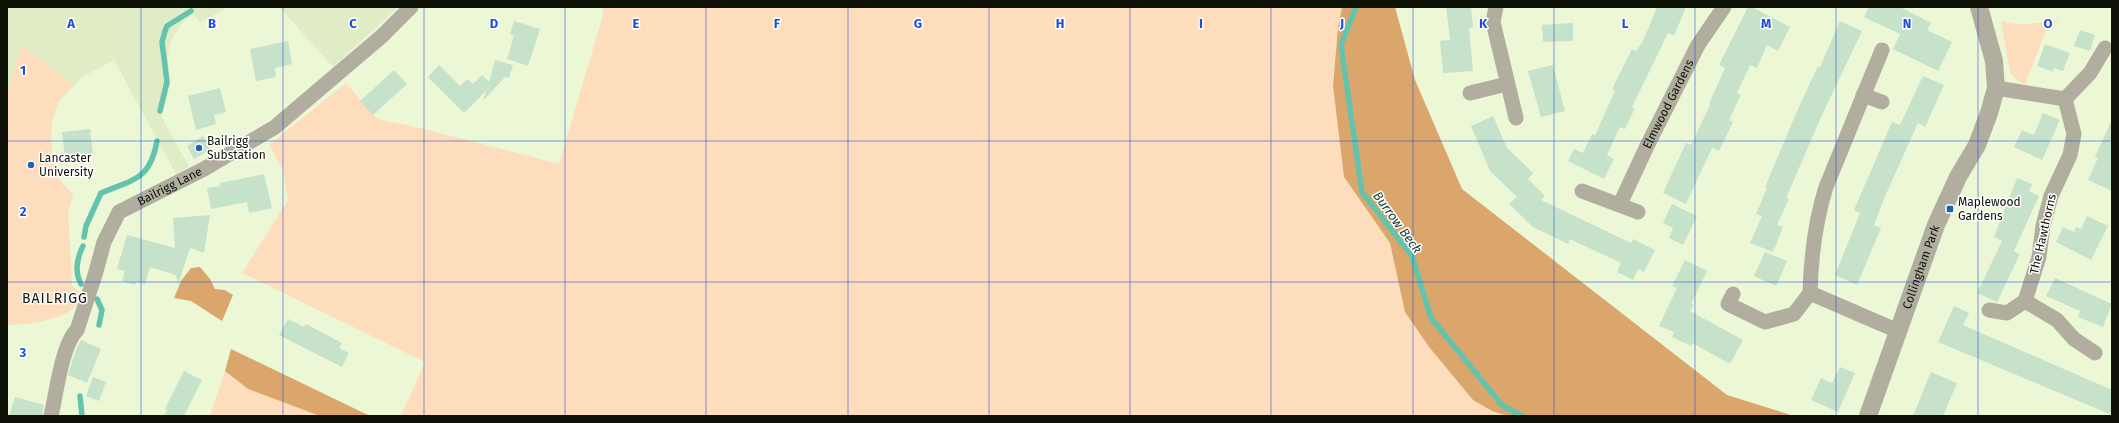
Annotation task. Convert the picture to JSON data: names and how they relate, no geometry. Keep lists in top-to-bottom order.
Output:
{
  "streets": {
    "street": [
      "Elmwood Gardens",
      "Bailrigg Lane",
      "The Hawthorns",
      "Collingham Park"
    ]
  },
  "districts": ["BAILRIGG"],
  "water": ["Burrow Beck"],
  "places": {
    "other": ["Bailrigg Substation", "Lancaster University"],
    "transit": ["Maplewood Gardens"]
  },
  "grid": {
    "columns": [
      "A",
      "B",
      "C",
      "D",
      "E",
      "F",
      "G",
      "H",
      "I",
      "J",
      "K",
      "L",
      "M",
      "N",
      "O"
    ],
    "rows": ["1", "2", "3"]
  }
}
